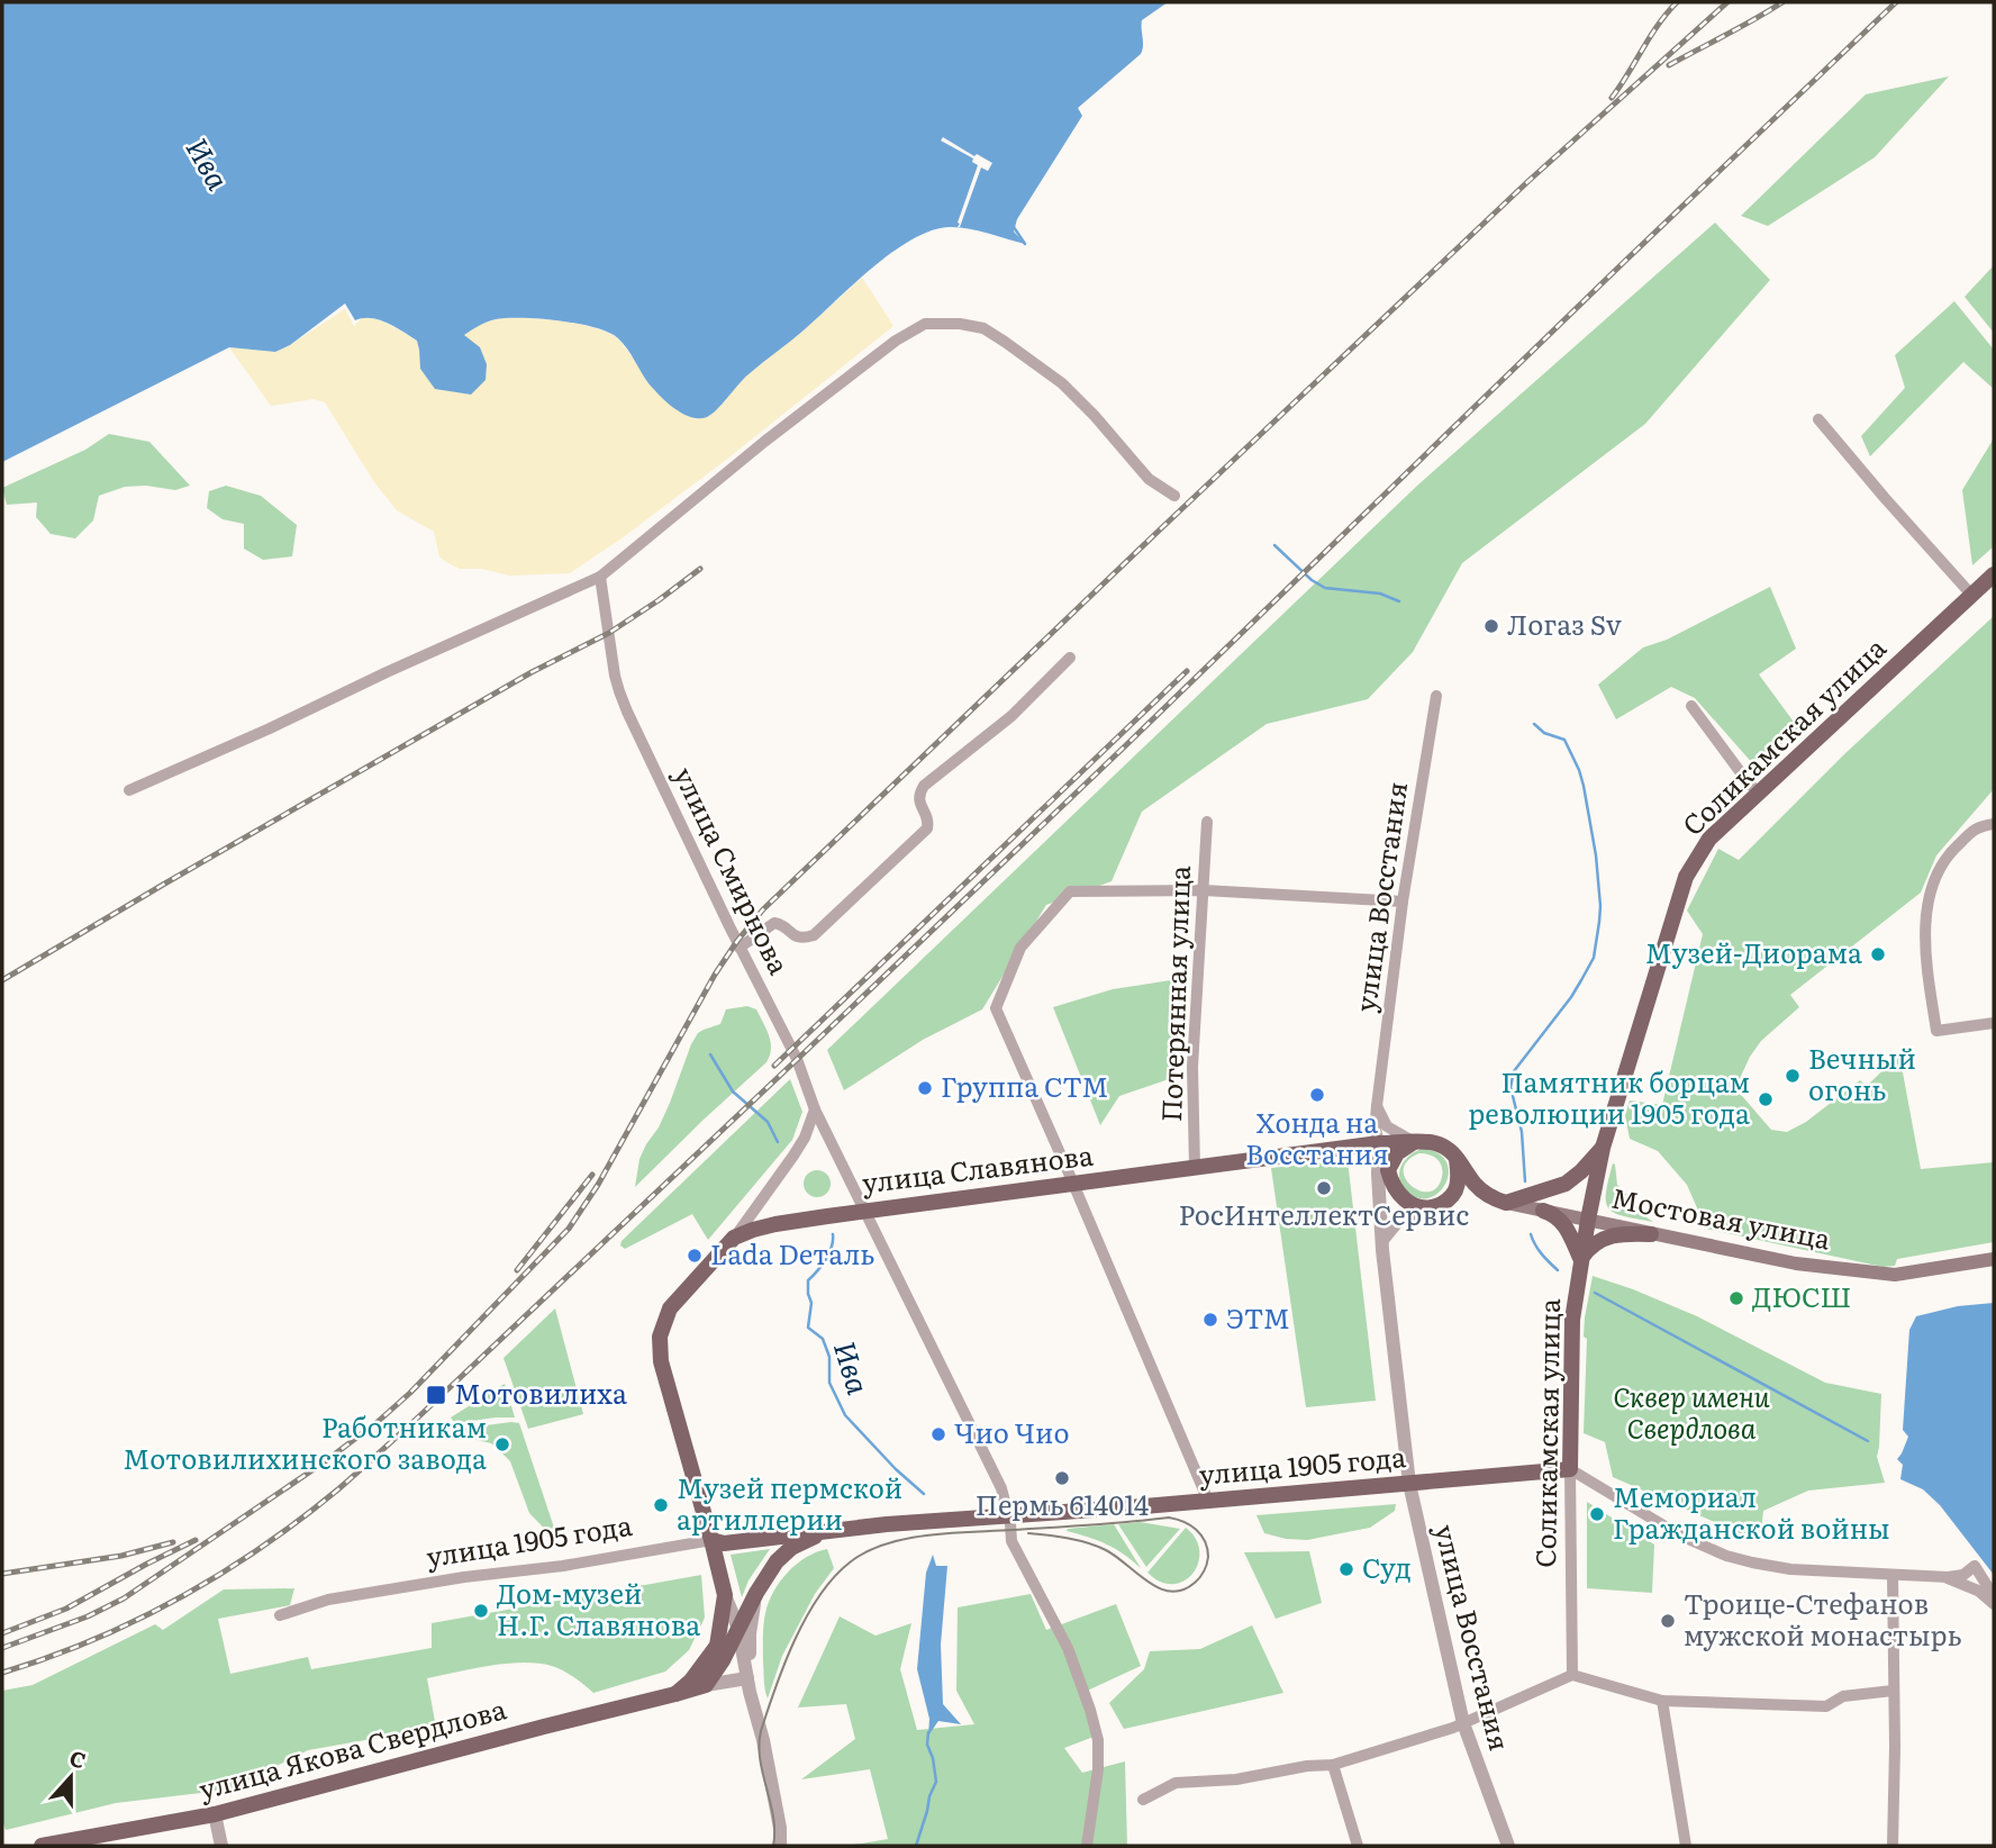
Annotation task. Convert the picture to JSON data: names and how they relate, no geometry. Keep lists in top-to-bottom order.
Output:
{
  "streets": {
    "main road": [
      "Соликамская улица",
      "улица Славянова",
      "Мостовая улица",
      "улица 1905 года",
      "улица Якова Свердлова"
    ],
    "street": ["улица Смирнова", "улица Восстания", "Потерянная улица"]
  },
  "crossings": [
    ["Соликамская улица", "Мостовая улица"],
    ["Соликамская улица", "улица 1905 года"],
    ["улица Смирнова", "улица Славянова"],
    ["улица Смирнова", "улица 1905 года"],
    ["улица Восстания", "улица Славянова"],
    ["улица Восстания", "Мостовая улица"],
    ["улица Восстания", "улица 1905 года"],
    ["Потерянная улица", "улица Славянова"],
    ["улица Славянова", "Мостовая улица"]
  ],
  "water": ["Ива"],
  "parks": ["Сквер имени Свердлова"],
  "places": {
    "other": [
      "Логаз Sv",
      "Музей-Диорама",
      "Вечный огонь",
      "Группа СТМ",
      "Хонда на Восстания",
      "Памятник борцам революции 1905 года",
      "РосИнтеллектСервис",
      "Lada Dеталь",
      "ДЮСШ",
      "ЭТМ",
      "Чио Чио",
      "Работникам Мотовилихинского завода",
      "Пермь 614014",
      "Музей пермской артиллерии",
      "Мемориал Гражданской войны",
      "Суд",
      "Дом-музей Н.Г. Славянова",
      "Троице-Стефанов мужской монастырь"
    ],
    "transit": ["Мотовилиха"]
  },
  "north": "top"
}
